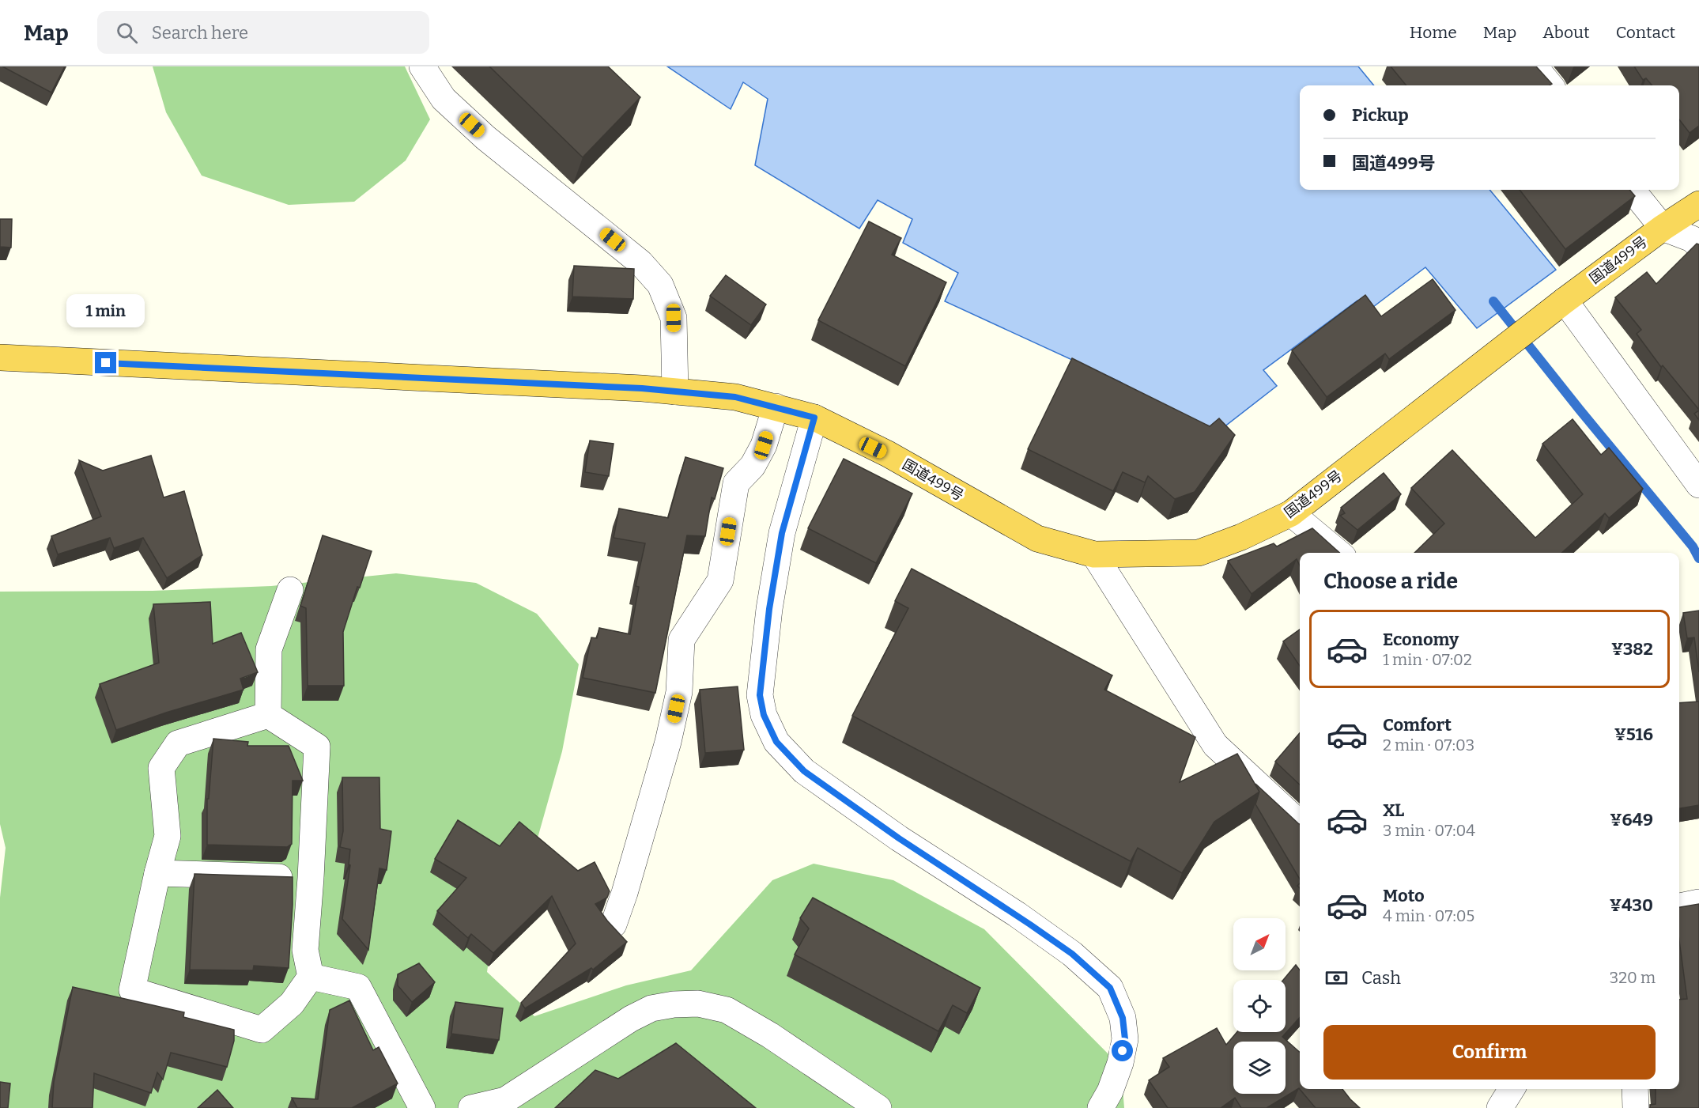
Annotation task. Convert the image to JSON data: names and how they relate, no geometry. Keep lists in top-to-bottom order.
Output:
{
  "streets": {
    "highway": ["国道499号"]
  },
  "north": "top right",
  "page": {
    "header": "Map",
    "search": "Search here",
    "nav": [
      "Home",
      "Map",
      "About",
      "Contact"
    ],
    "banner": ["Pickup", "国道499号"],
    "bubble": "1 min",
    "heading": "Choose a ride",
    "list": [
      {
        "name": "Economy",
        "note": "1 min · 07:02",
        "value": "¥382"
      },
      {
        "name": "Comfort",
        "note": "2 min · 07:03",
        "value": "¥516"
      },
      {
        "name": "XL",
        "note": "3 min · 07:04",
        "value": "¥649"
      },
      {
        "name": "Moto",
        "note": "4 min · 07:05",
        "value": "¥430"
      }
    ],
    "pay": ["Cash", "320 m"],
    "buttons": "Confirm"
  }
}
